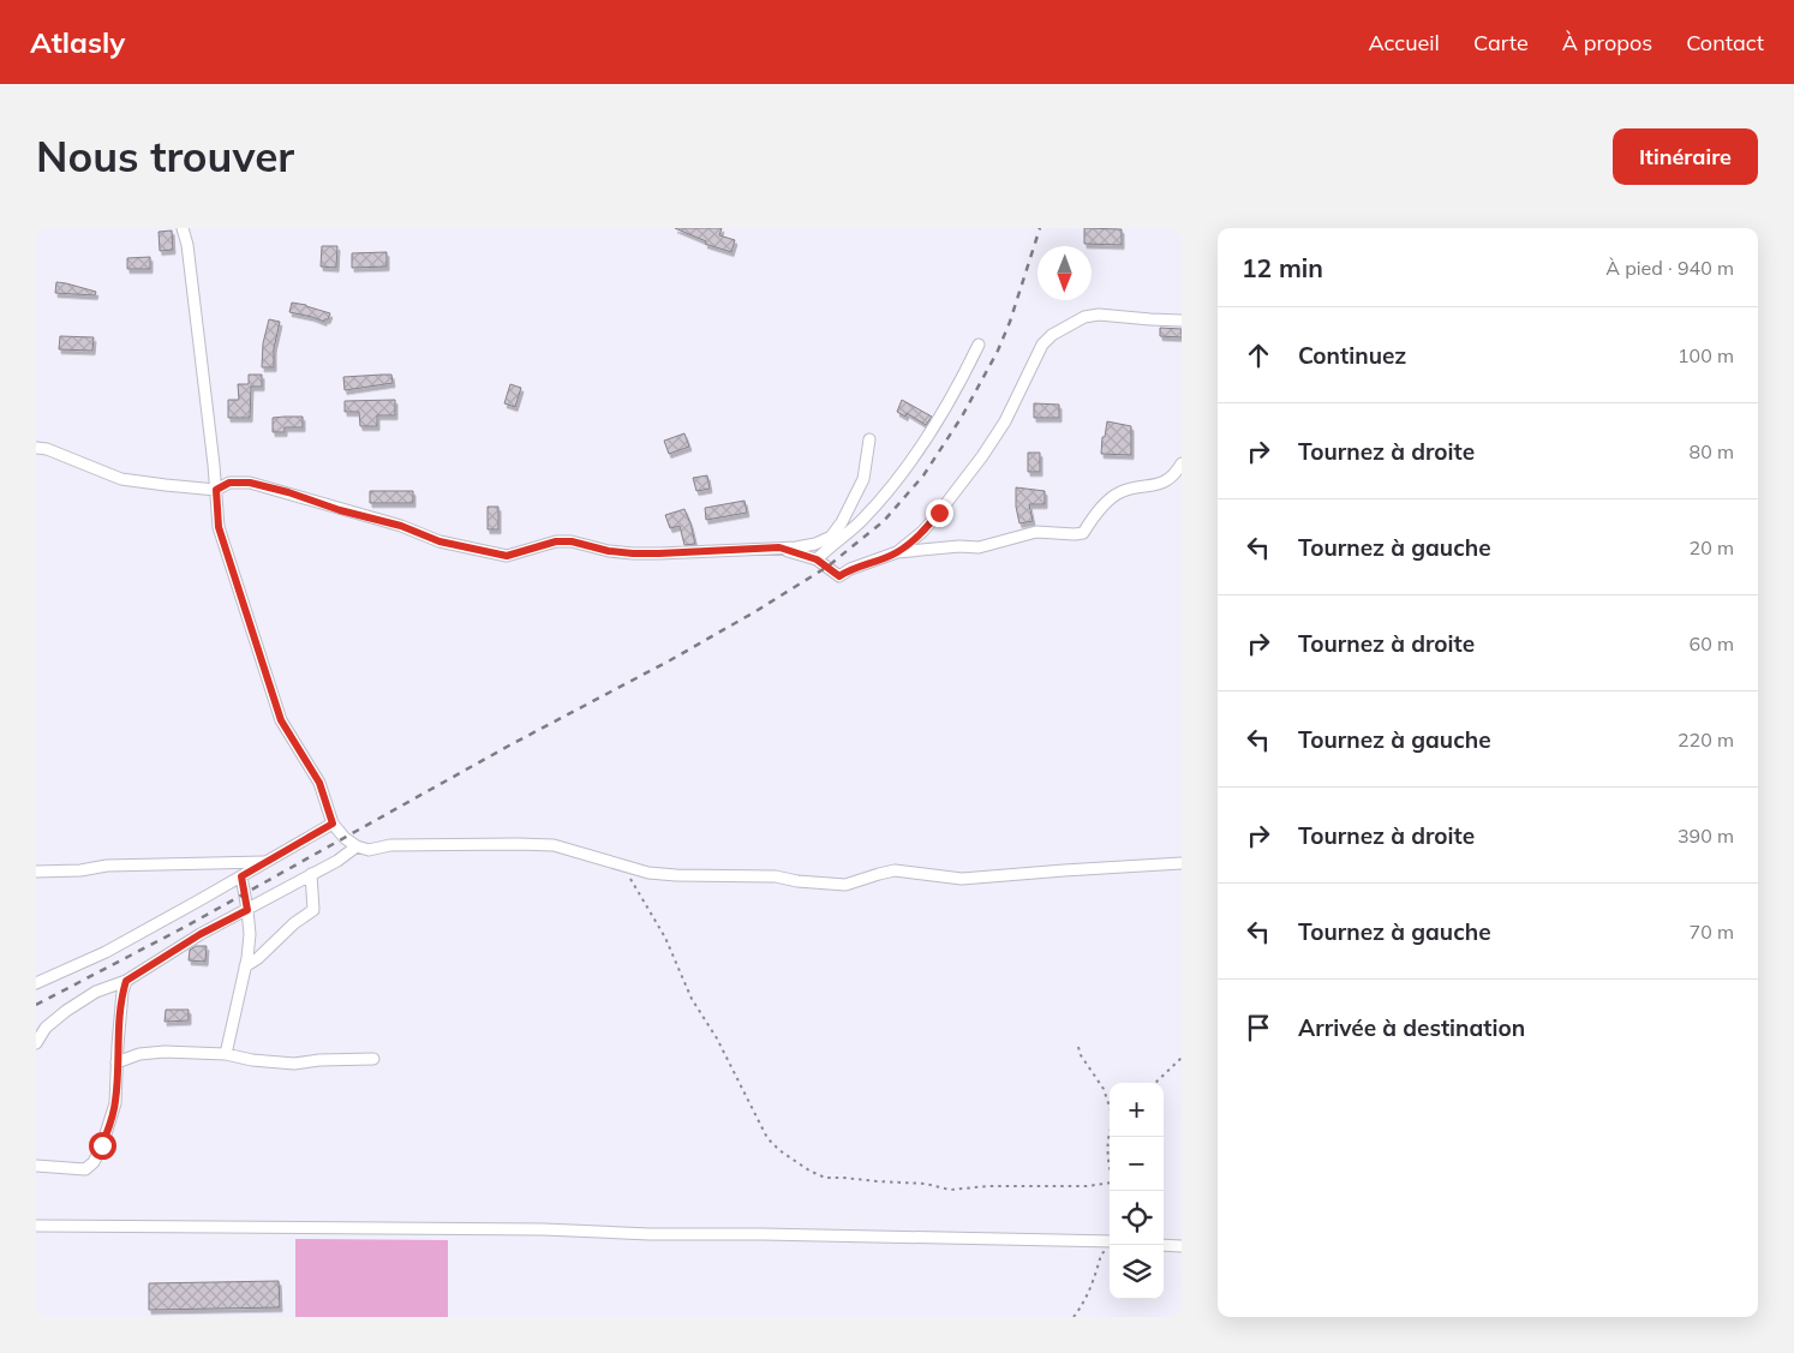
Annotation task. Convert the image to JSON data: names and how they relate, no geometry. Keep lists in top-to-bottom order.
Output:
{
  "north": "bottom",
  "page": {
    "header": "Atlasly",
    "nav": [
      "Accueil",
      "Carte",
      "À propos",
      "Contact"
    ],
    "buttons": "Itinéraire",
    "title": "Nous trouver",
    "heading": ["12 min", "À pied · 940 m"],
    "list": [
      ["Continuez", "100 m"],
      ["Tournez à droite", "80 m"],
      ["Tournez à gauche", "20 m"],
      ["Tournez à droite", "60 m"],
      ["Tournez à gauche", "220 m"],
      ["Tournez à droite", "390 m"],
      ["Tournez à gauche", "70 m"],
      "Arrivée à destination"
    ],
    "map_buttons": ["+", "−"]
  }
}
